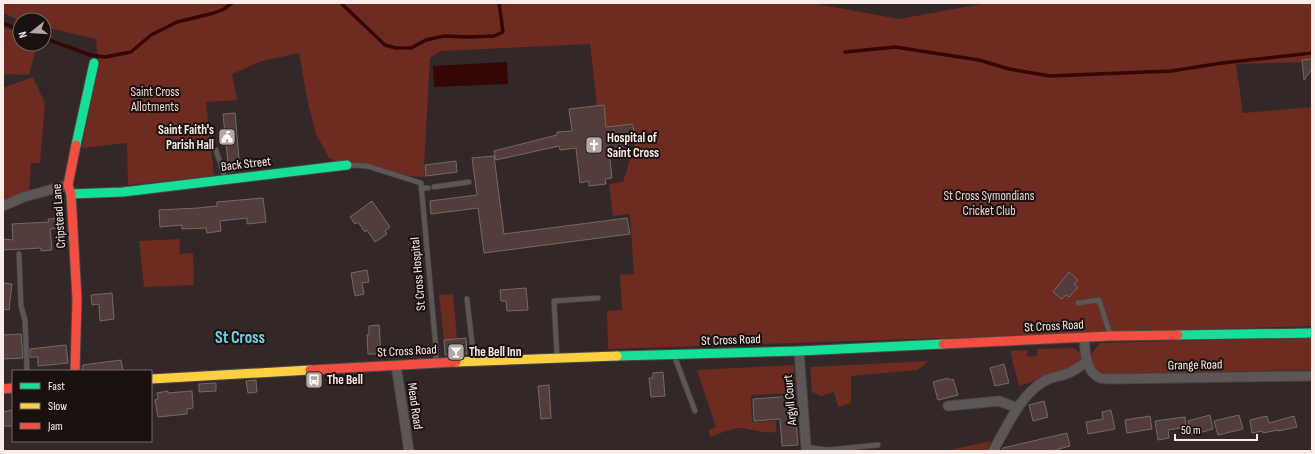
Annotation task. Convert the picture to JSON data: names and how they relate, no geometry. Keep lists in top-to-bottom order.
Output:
{
  "streets": {
    "main road": ["Back Street", "Cripstead Lane", "St Cross Road"],
    "street": ["Grange Road", "Argyll Court", "Mead Road"],
    "lane": ["St Cross Hospital"]
  },
  "crossings": [
    ["Back Street", "Cripstead Lane"],
    ["Back Street", "St Cross Hospital"],
    ["St Cross Hospital", "St Cross Road"],
    ["St Cross Road", "Argyll Court"],
    ["St Cross Road", "Mead Road"]
  ],
  "districts": ["St Cross"],
  "parks": ["Saint Cross Allotments", "St Cross Symondians Cricket Club"],
  "places": {
    "public building": ["Saint Faith's Parish Hall"],
    "church": ["Hospital of Saint Cross"],
    "bar": ["The Bell Inn"],
    "bus stop": ["The Bell"]
  },
  "legend": ["Fast", "Slow", "Jam"],
  "scale_bar": "50 m",
  "north": "left"
}
